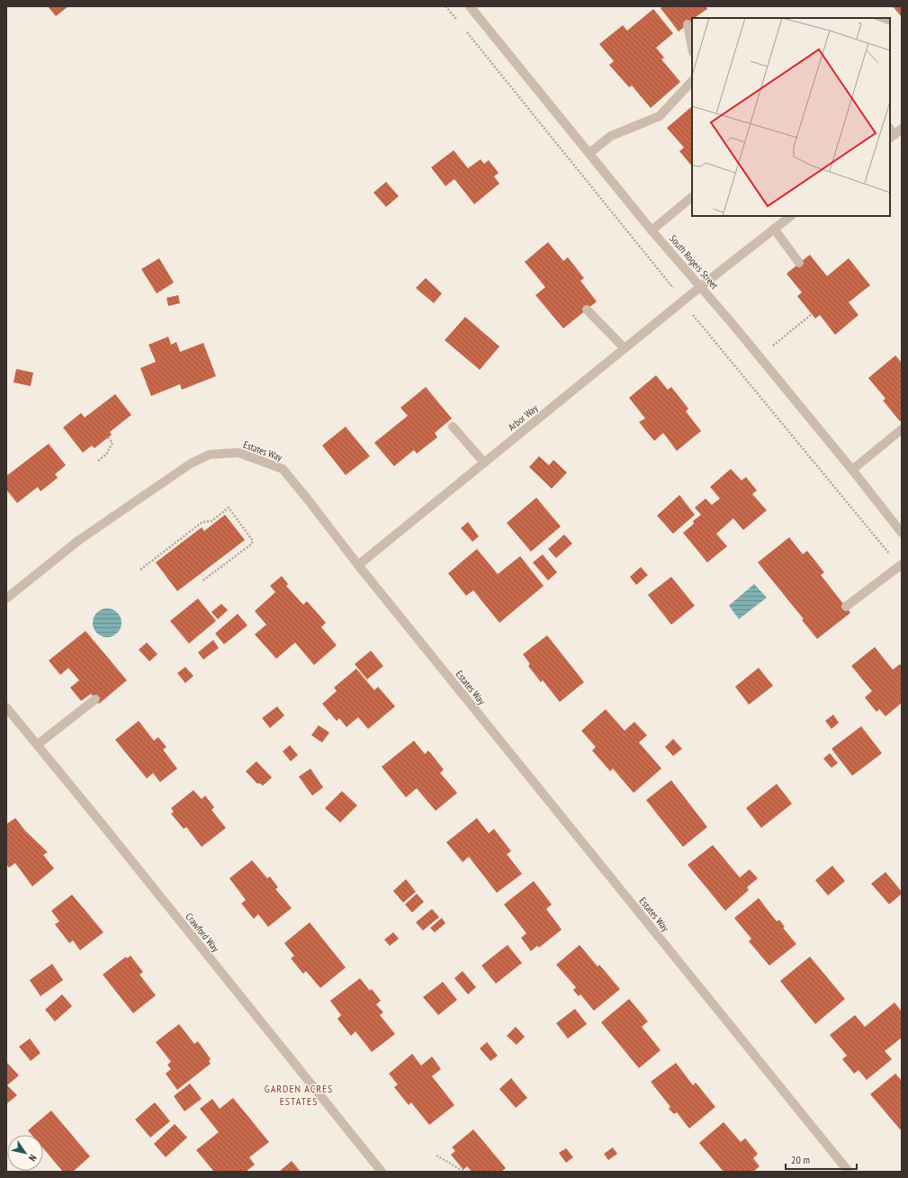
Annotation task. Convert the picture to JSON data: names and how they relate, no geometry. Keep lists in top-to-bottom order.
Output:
{
  "streets": {
    "street": [
      "South Rogers Street",
      "Arbor Way",
      "Estates Way",
      "Crawford Way"
    ]
  },
  "crossings": [
    ["South Rogers Street", "Arbor Way"],
    ["Arbor Way", "Estates Way"]
  ],
  "districts": ["GARDEN ACRES ESTATES"],
  "scale_bar": "20 m",
  "north": "bottom right"
}
